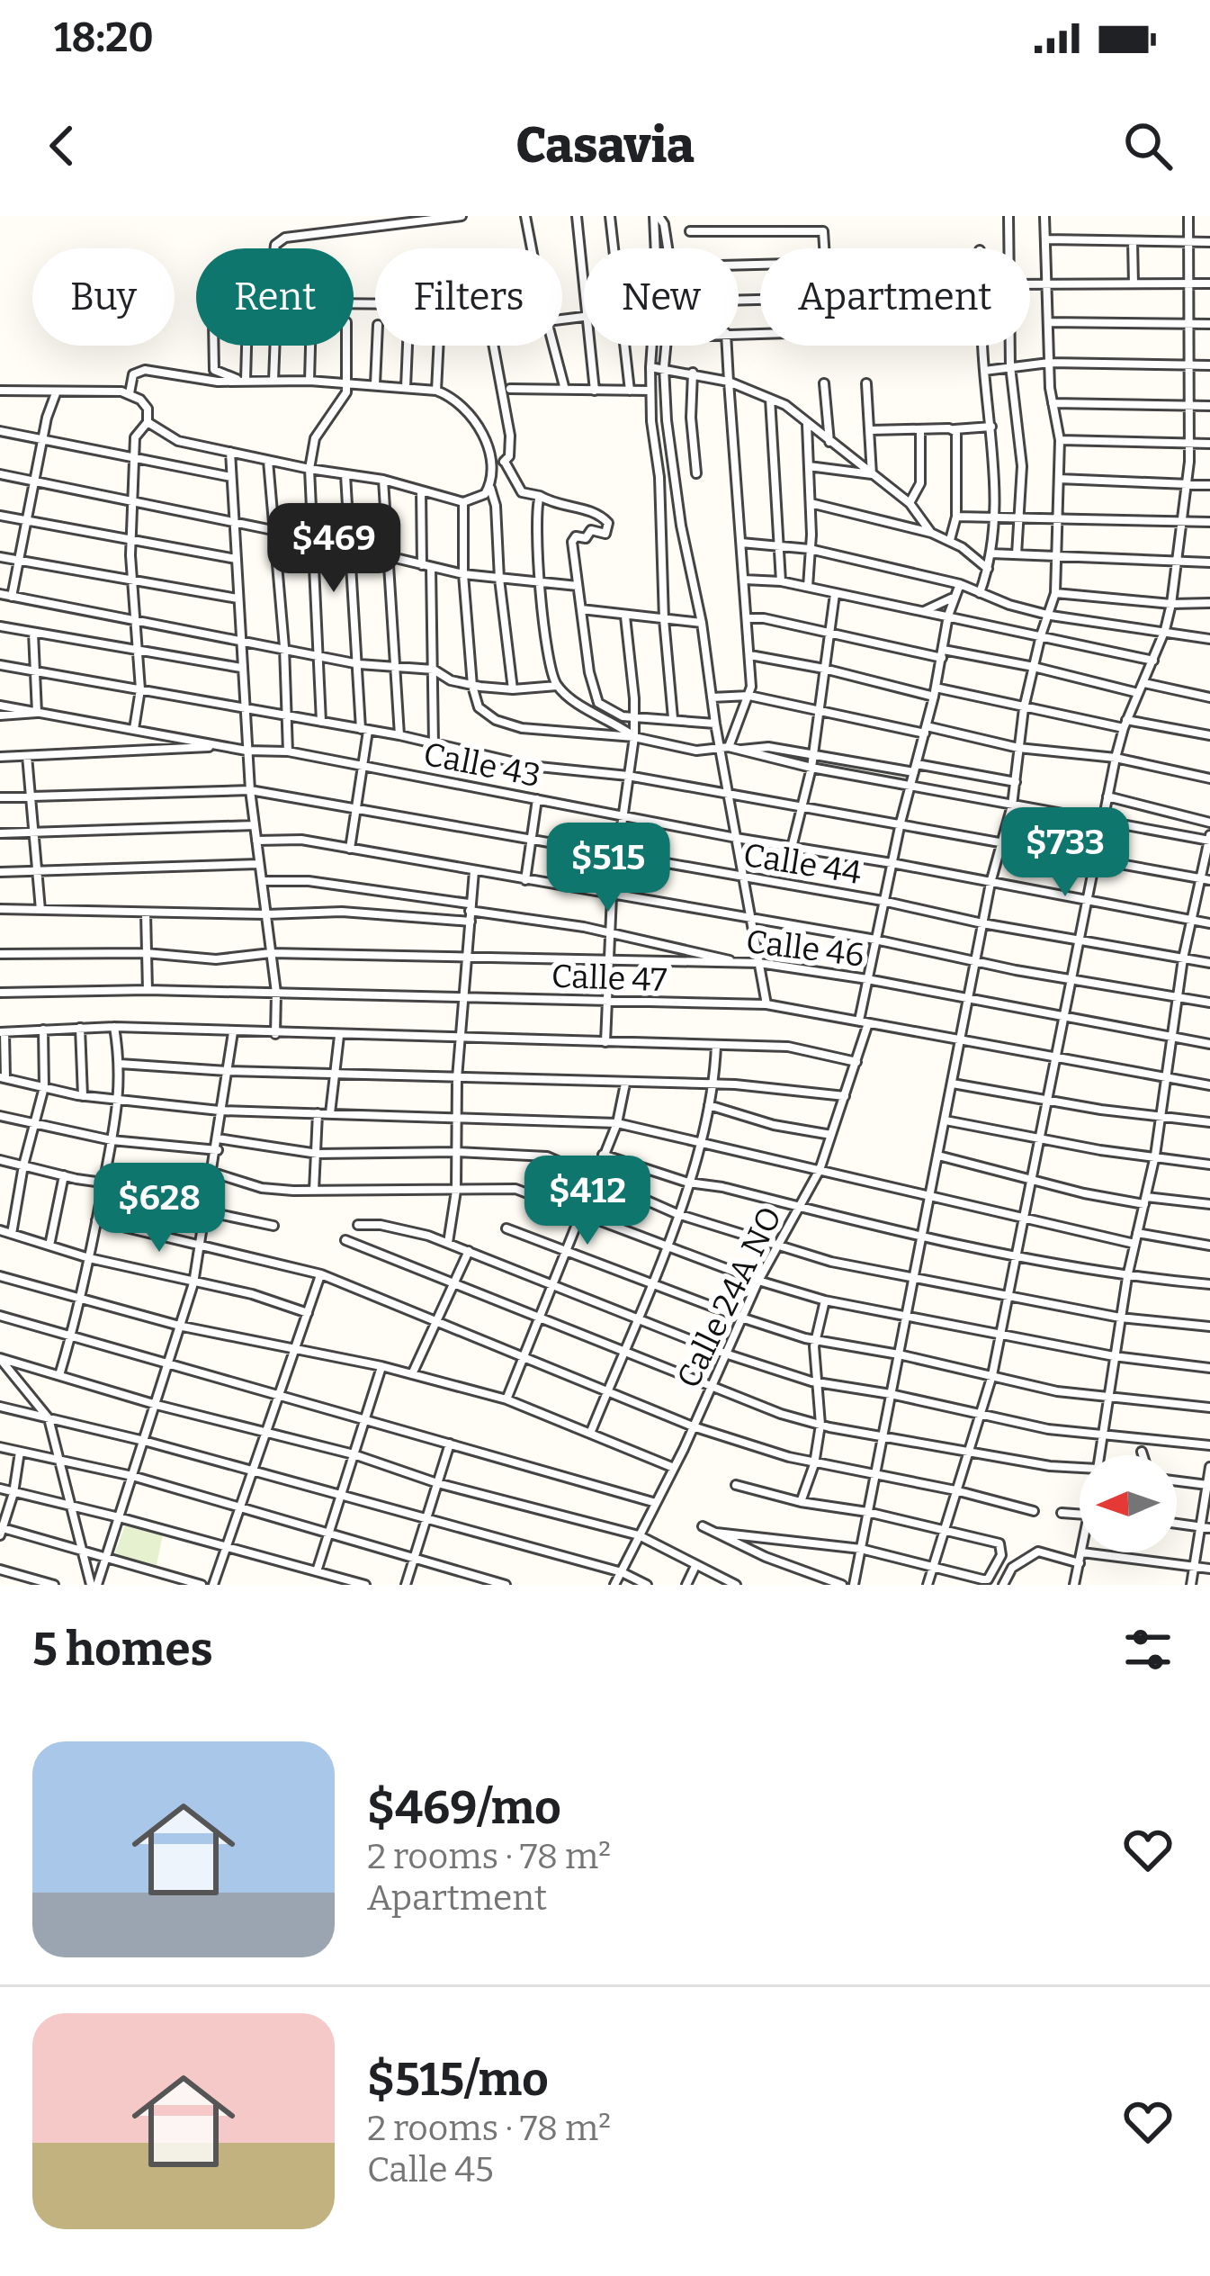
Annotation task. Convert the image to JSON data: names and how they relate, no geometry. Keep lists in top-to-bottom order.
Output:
{
  "streets": {
    "street": [
      "Calle 43",
      "Calle 44",
      "Calle 46",
      "Calle 47",
      "Calle 24A NO"
    ]
  },
  "crossings": [
    ["Calle 43", "Calle 24A NO"],
    ["Calle 44", "Calle 24A NO"],
    ["Calle 46", "Calle 24A NO"],
    ["Calle 47", "Calle 24A NO"]
  ],
  "north": "left",
  "page": {
    "status": "18:20",
    "header": "Casavia",
    "chip": [
      "Buy",
      "Rent",
      "Filters",
      "New",
      "Apartment"
    ],
    "price": [
      "$469",
      "$733",
      "$515",
      "$412",
      "$628"
    ],
    "heading": "5 homes",
    "list": [
      {
        "name": "$469/mo",
        "note": "2 rooms · 78 m² · Apartment"
      },
      {
        "name": "$515/mo",
        "note": "2 rooms · 78 m² · Calle 45"
      }
    ]
  }
}
